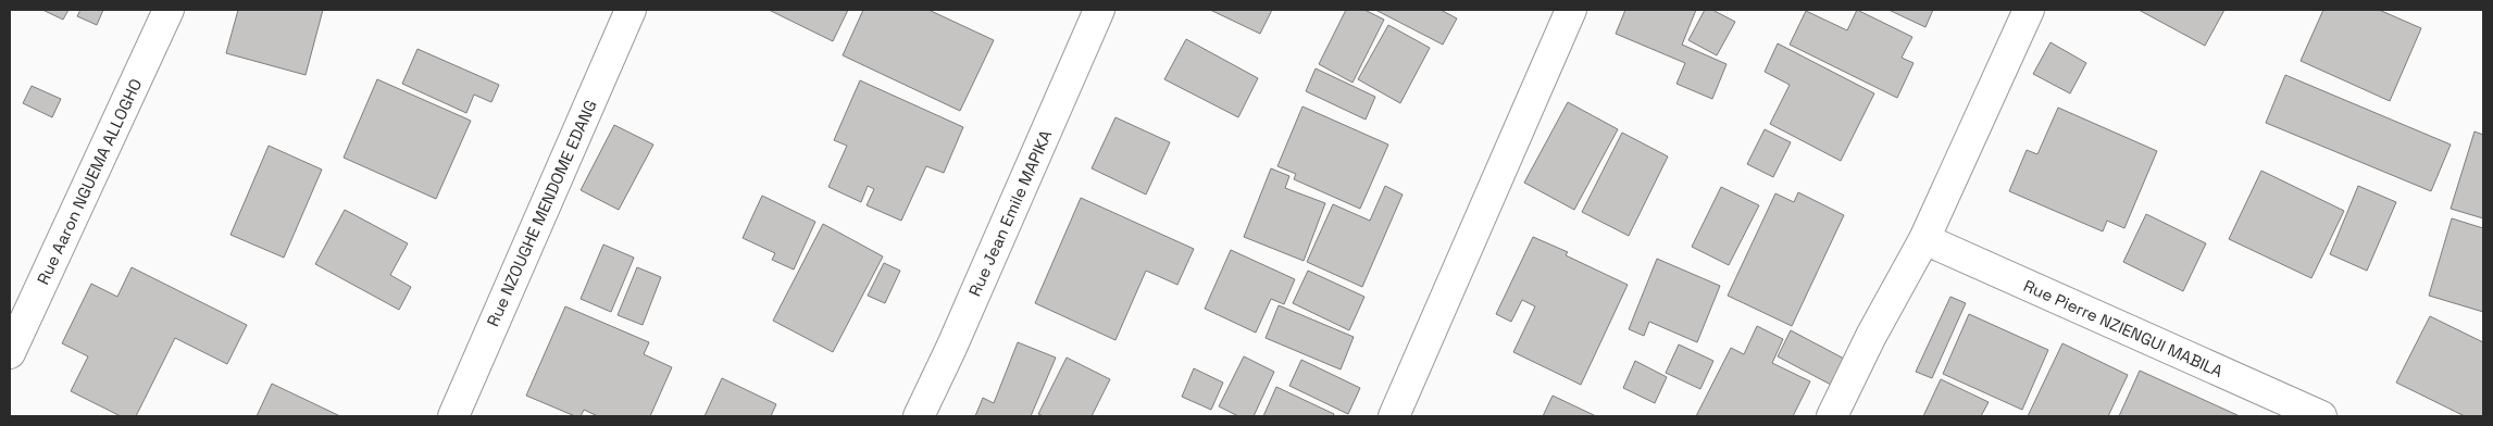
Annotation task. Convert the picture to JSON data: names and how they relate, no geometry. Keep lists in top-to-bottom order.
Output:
{
  "streets": {
    "street": [
      "Rue Aaron NGUEMA ALLOGHO",
      "Rue NZOUGHE MENDOME EDANG",
      "Rue Jean Emile MAPIKA",
      "Rue Pierre NZIENGUI MABILA"
    ]
  }
}
